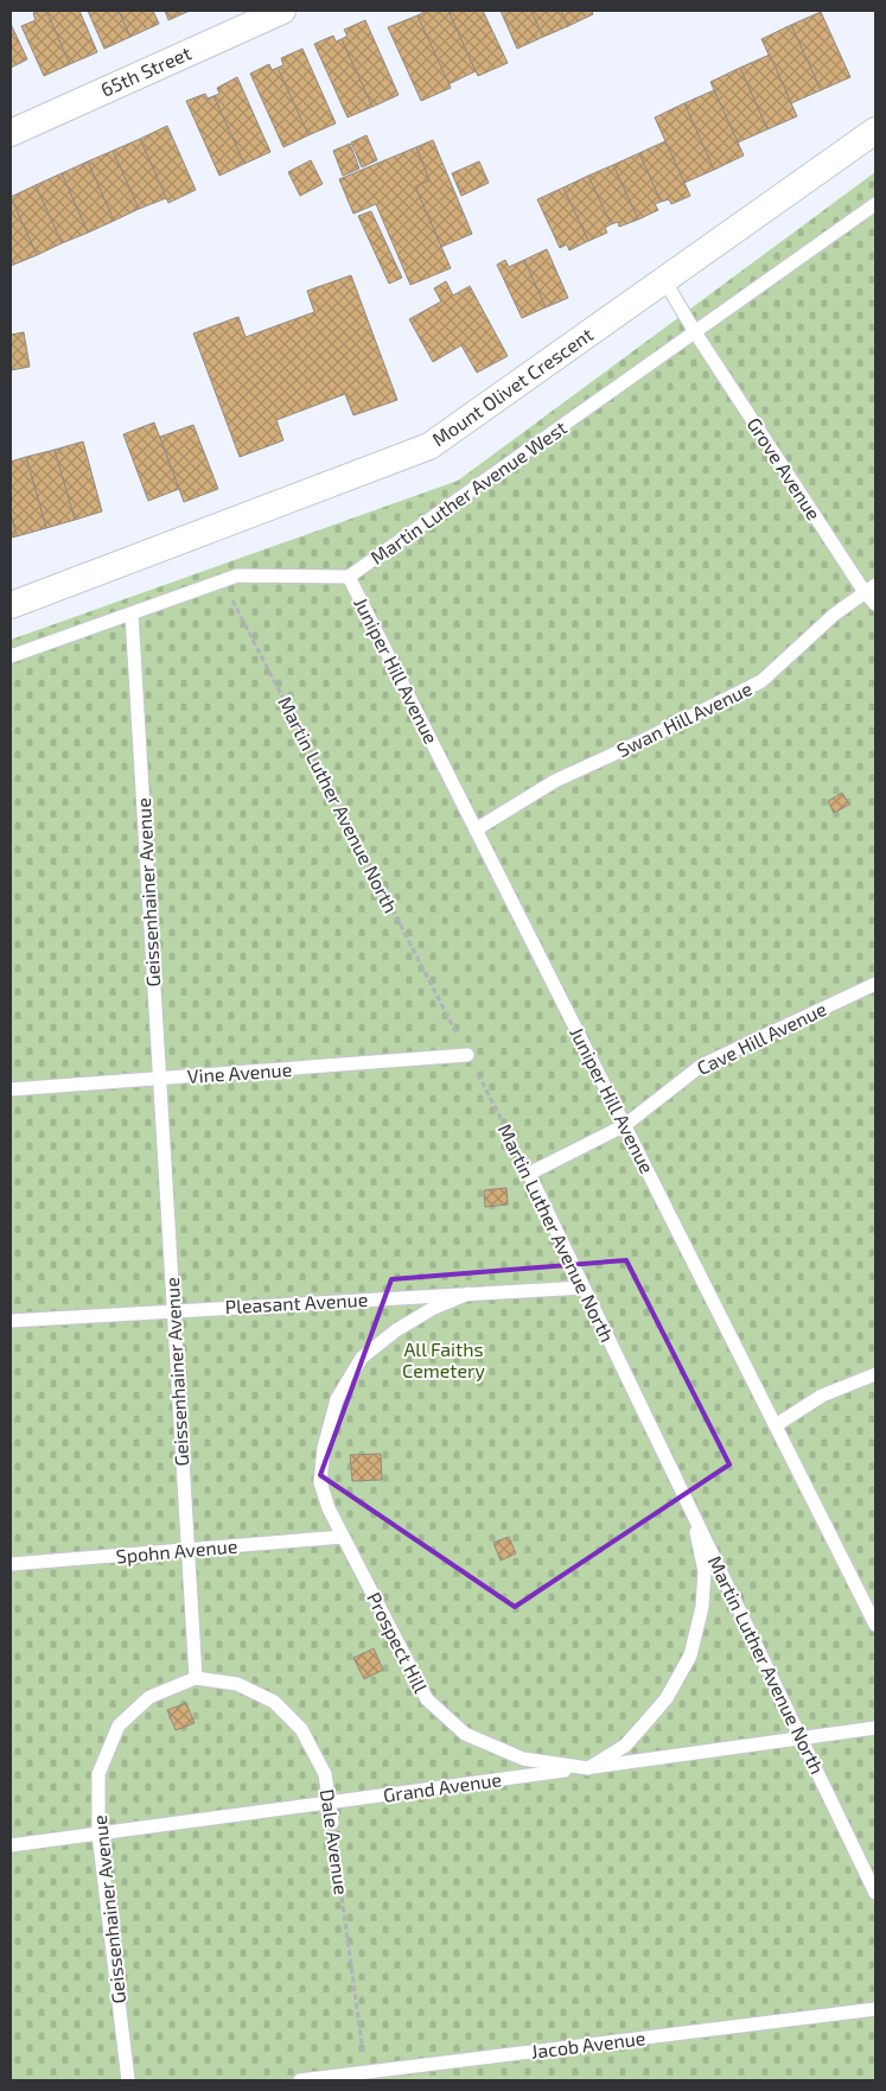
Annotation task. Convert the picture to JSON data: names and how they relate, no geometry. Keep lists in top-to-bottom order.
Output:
{
  "streets": {
    "street": ["65th Street", "Mount Olivet Crescent"],
    "lane": [
      "Grove Avenue",
      "Martin Luther Avenue West",
      "Juniper Hill Avenue",
      "Swan Hill Avenue",
      "Martin Luther Avenue North",
      "Geissenhainer Avenue",
      "Cave Hill Avenue",
      "Vine Avenue",
      "Pleasant Avenue",
      "Spohn Avenue",
      "Prospect Hill",
      "Grand Avenue",
      "Dale Avenue",
      "Jacob Avenue"
    ]
  },
  "crossings": [
    ["Mount Olivet Crescent", "Grove Avenue"],
    ["Grove Avenue", "Martin Luther Avenue West"],
    ["Grove Avenue", "Swan Hill Avenue"],
    ["Martin Luther Avenue West", "Juniper Hill Avenue"],
    ["Martin Luther Avenue West", "Martin Luther Avenue North"],
    ["Martin Luther Avenue West", "Geissenhainer Avenue"],
    ["Juniper Hill Avenue", "Swan Hill Avenue"],
    ["Juniper Hill Avenue", "Cave Hill Avenue"],
    ["Martin Luther Avenue North", "Cave Hill Avenue"],
    ["Martin Luther Avenue North", "Vine Avenue"],
    ["Martin Luther Avenue North", "Pleasant Avenue"],
    ["Martin Luther Avenue North", "Grand Avenue"],
    ["Geissenhainer Avenue", "Vine Avenue"],
    ["Geissenhainer Avenue", "Pleasant Avenue"],
    ["Geissenhainer Avenue", "Spohn Avenue"],
    ["Geissenhainer Avenue", "Grand Avenue"],
    ["Geissenhainer Avenue", "Dale Avenue"],
    ["Pleasant Avenue", "Prospect Hill"],
    ["Spohn Avenue", "Prospect Hill"],
    ["Prospect Hill", "Grand Avenue"],
    ["Grand Avenue", "Dale Avenue"],
    ["Dale Avenue", "Jacob Avenue"]
  ],
  "parks": ["All Faiths Cemetery"]
}
